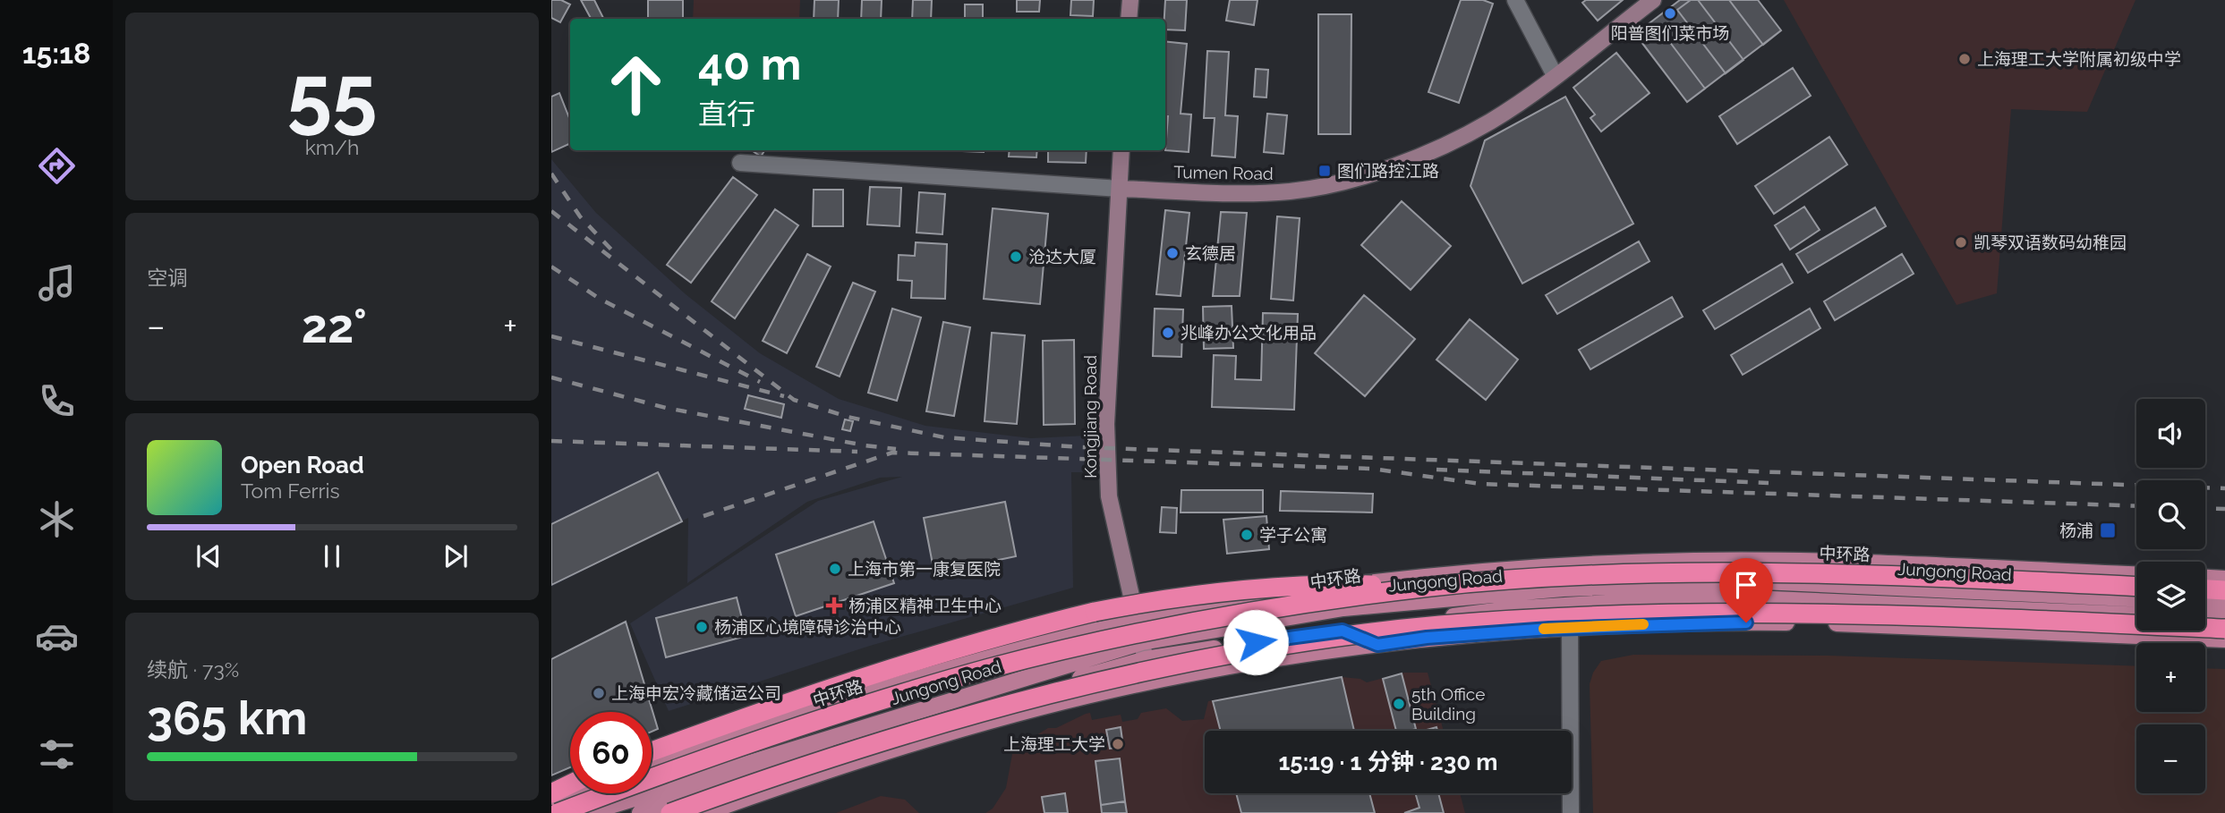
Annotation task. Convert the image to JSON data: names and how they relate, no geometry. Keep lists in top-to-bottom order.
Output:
{
  "streets": {
    "highway": ["中环路"],
    "main road": ["Jungong Road"],
    "street": ["Tumen Road", "Kongjiang Road"]
  },
  "crossings": [
    ["Tumen Road", "Kongjiang Road"],
    ["Kongjiang Road", "Jungong Road"]
  ],
  "places": {
    "other": [
      "阳普图们菜市场",
      "上海理工大学附属初级中学",
      "凯琴双语数码幼稚园",
      "玄德居",
      "沧达大厦",
      "兆峰办公文化用品",
      "学子公寓",
      "上海市第一康复医院",
      "杨浦区心境障碍诊治中心",
      "上海申宏冷藏储运公司",
      "5th Office Building",
      "上海理工大学"
    ],
    "transit": ["图们路控江路", "杨浦"],
    "health": ["杨浦区精神卫生中心"]
  },
  "page": {
    "tabs": "15:18",
    "tile": [
      ["55", "km/h"],
      "空调",
      ["续航 · 73%", "365 km"]
    ],
    "turn": ["40 m", "直行"],
    "heat": ["−", "22°", "+"],
    "map_buttons": ["+", "−"],
    "song": ["Open Road", "Tom Ferris"],
    "limit": "60",
    "trip": "15:19 · 1 分钟 · 230 m"
  }
}
